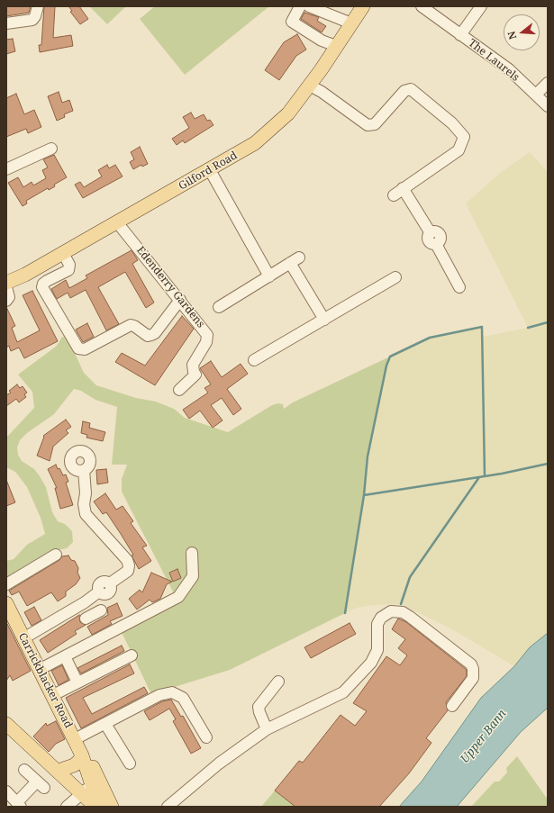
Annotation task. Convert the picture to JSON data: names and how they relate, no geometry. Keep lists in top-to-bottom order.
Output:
{
  "streets": {
    "main road": ["Gilford Road", "Carrickblacker Road"],
    "street": ["The Laurels", "Edenderry Gardens"]
  },
  "crossings": [
    ["Gilford Road", "Edenderry Gardens"]
  ],
  "water": ["Upper Bann"],
  "north": "left"
}
